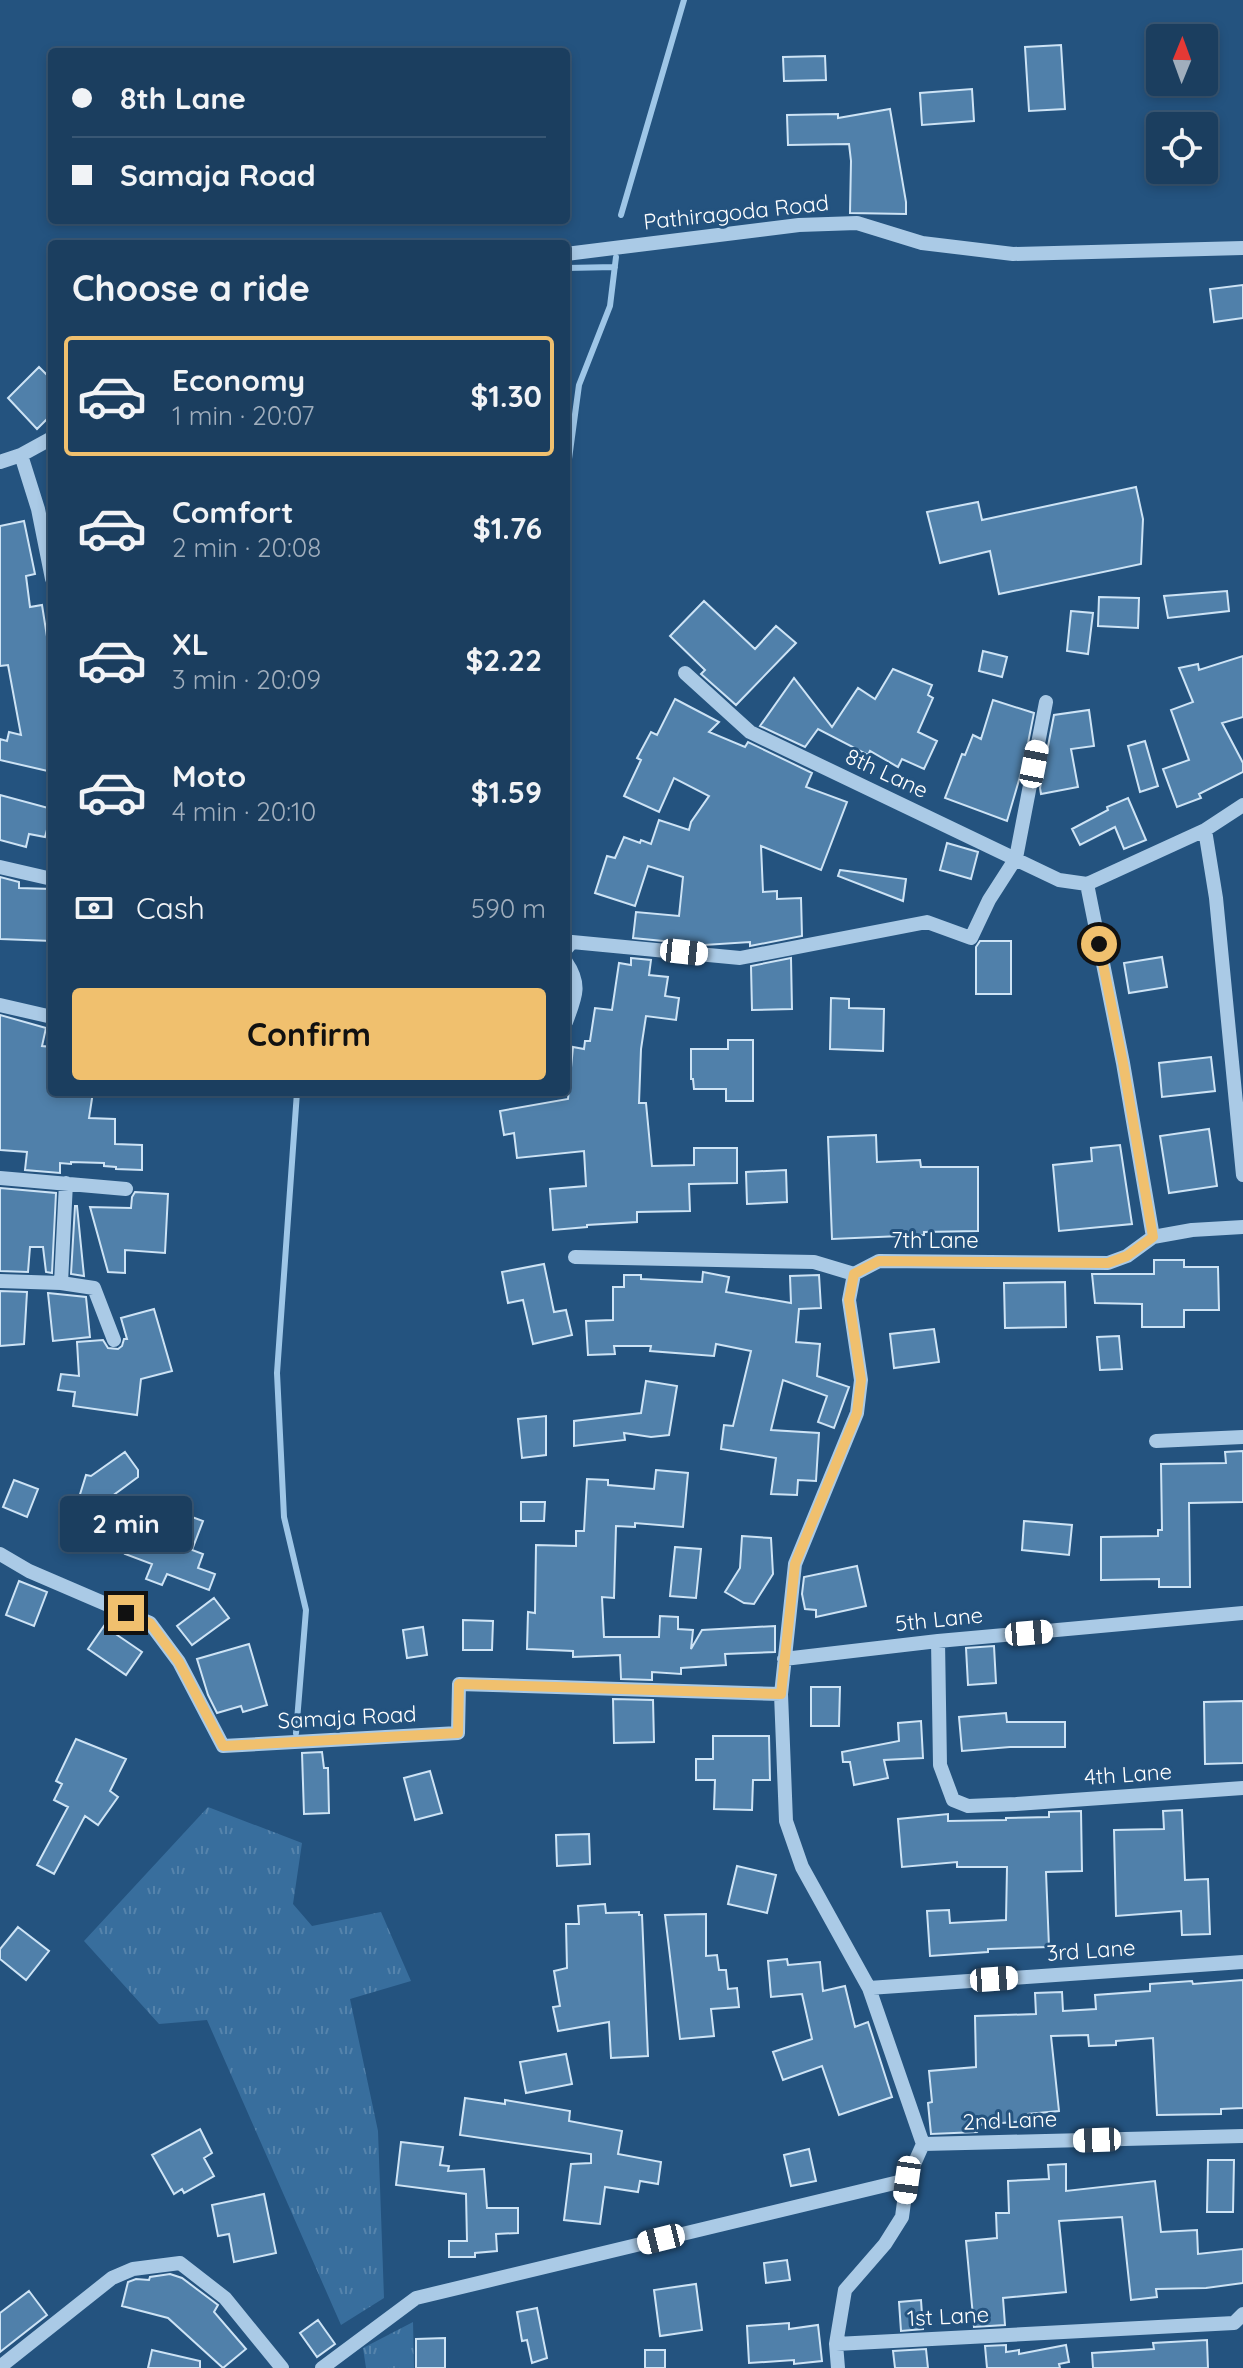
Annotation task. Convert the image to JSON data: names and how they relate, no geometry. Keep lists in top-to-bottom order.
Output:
{
  "streets": {
    "street": [
      "Pathiragoda Road",
      "8th Lane",
      "7th Lane",
      "5th Lane",
      "Samaja Road",
      "4th Lane",
      "3rd Lane",
      "2nd Lane",
      "1st Lane"
    ]
  },
  "crossings": [
    ["5th Lane", "4th Lane"]
  ],
  "north": "top",
  "page": {
    "banner": ["8th Lane", "Samaja Road"],
    "heading": "Choose a ride",
    "list": [
      {
        "name": "Economy",
        "note": "1 min · 20:07",
        "value": "$1.30"
      },
      {
        "name": "Comfort",
        "note": "2 min · 20:08",
        "value": "$1.76"
      },
      {
        "name": "XL",
        "note": "3 min · 20:09",
        "value": "$2.22"
      },
      {
        "name": "Moto",
        "note": "4 min · 20:10",
        "value": "$1.59"
      }
    ],
    "pay": ["Cash", "590 m"],
    "buttons": "Confirm",
    "bubble": "2 min"
  }
}
